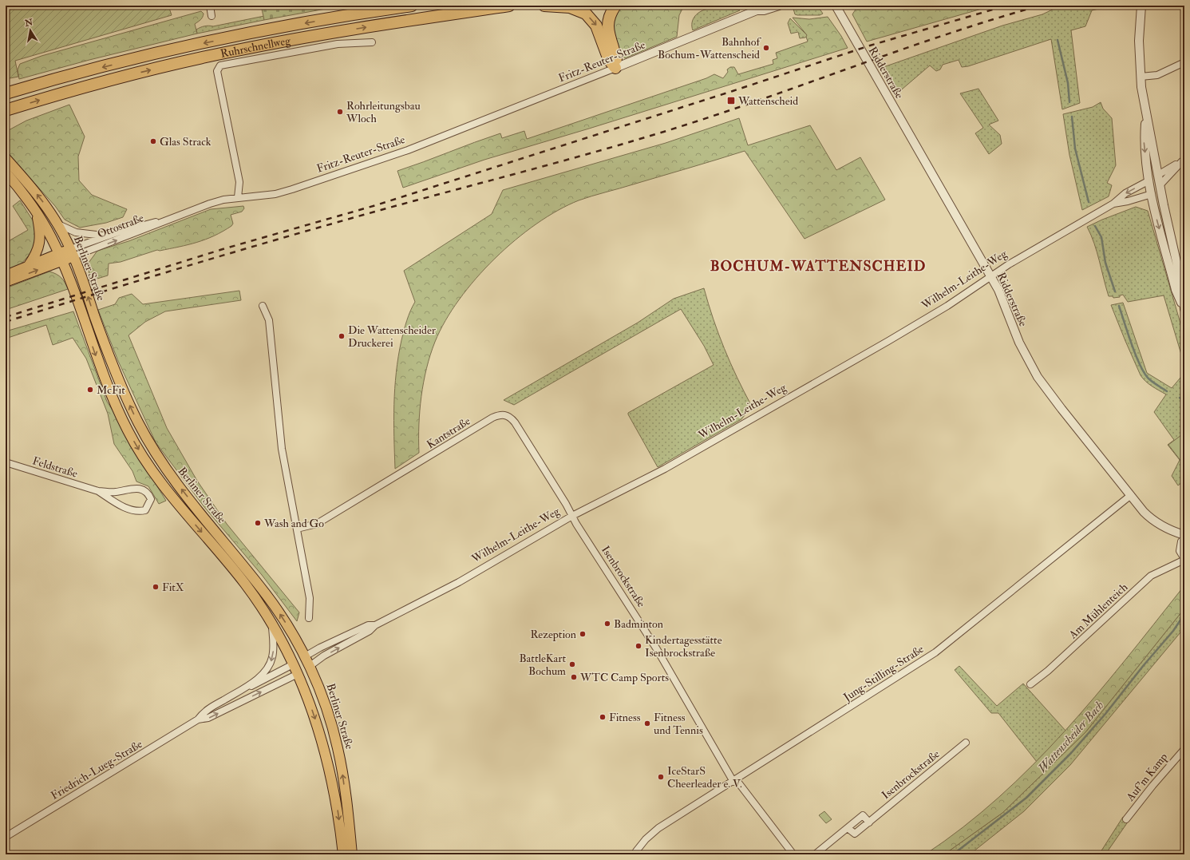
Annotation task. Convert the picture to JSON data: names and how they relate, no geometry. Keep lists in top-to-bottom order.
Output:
{
  "streets": {
    "highway": ["Ruhrschnellweg"],
    "main road": ["Ottostraße", "Berliner Straße", "Wilhelm-Leithe-Weg"],
    "street": [
      "Fritz-Reuter-Straße",
      "Ridderstraße",
      "Kantstraße",
      "Feldstraße",
      "Isenbrockstraße",
      "Am Mühlenteich",
      "Jung-Stilling-Straße",
      "Friedrich-Lueg-Straße",
      "Auf'm Kamp"
    ]
  },
  "crossings": [
    ["Fritz-Reuter-Straße", "Ottostraße"],
    ["Ridderstraße", "Wilhelm-Leithe-Weg"],
    ["Ridderstraße", "Jung-Stilling-Straße"],
    ["Ottostraße", "Berliner Straße"],
    ["Berliner Straße", "Wilhelm-Leithe-Weg"],
    ["Berliner Straße", "Friedrich-Lueg-Straße"],
    ["Wilhelm-Leithe-Weg", "Kantstraße"],
    ["Wilhelm-Leithe-Weg", "Isenbrockstraße"],
    ["Wilhelm-Leithe-Weg", "Friedrich-Lueg-Straße"],
    ["Kantstraße", "Isenbrockstraße"],
    ["Isenbrockstraße", "Jung-Stilling-Straße"]
  ],
  "districts": ["BOCHUM-WATTENSCHEID"],
  "water": ["Wattenscheider Bach"],
  "places": {
    "other": [
      "Bahnhof Bochum-Wattenscheid",
      "Rohrleitungsbau Wloch",
      "Glas Strack",
      "Die Wattenscheider Druckerei",
      "McFit",
      "Wash and Go",
      "FitX",
      "Badminton",
      "Rezeption",
      "Kindertagesstätte Isenbrockstraße",
      "BattleKart Bochum",
      "WTC Camp Sports",
      "Fitness",
      "Fitness und Tennis",
      "IceStarS Cheerleader e. V."
    ],
    "transit": ["Wattenscheid"]
  },
  "north": "top"
}
